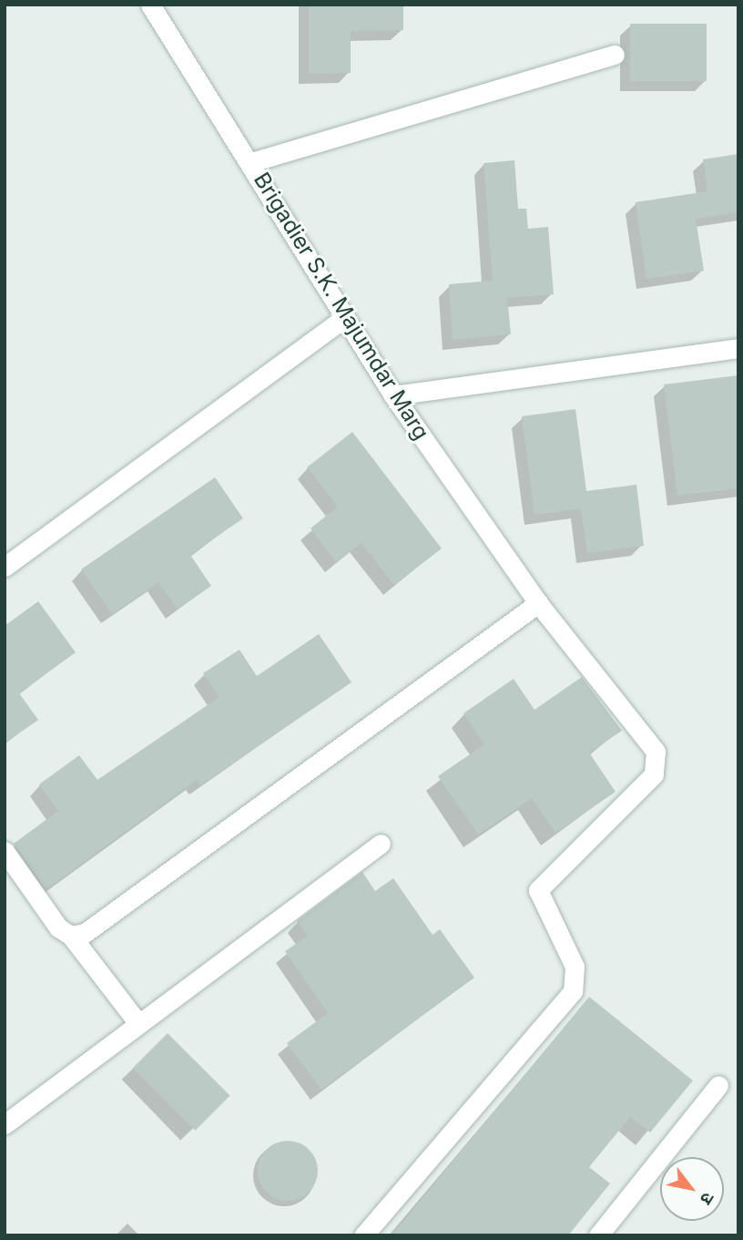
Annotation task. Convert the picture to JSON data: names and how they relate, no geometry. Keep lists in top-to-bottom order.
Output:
{
  "streets": {
    "street": ["Brigadier S.K. Majumdar Marg"]
  },
  "north": "bottom right"
}
